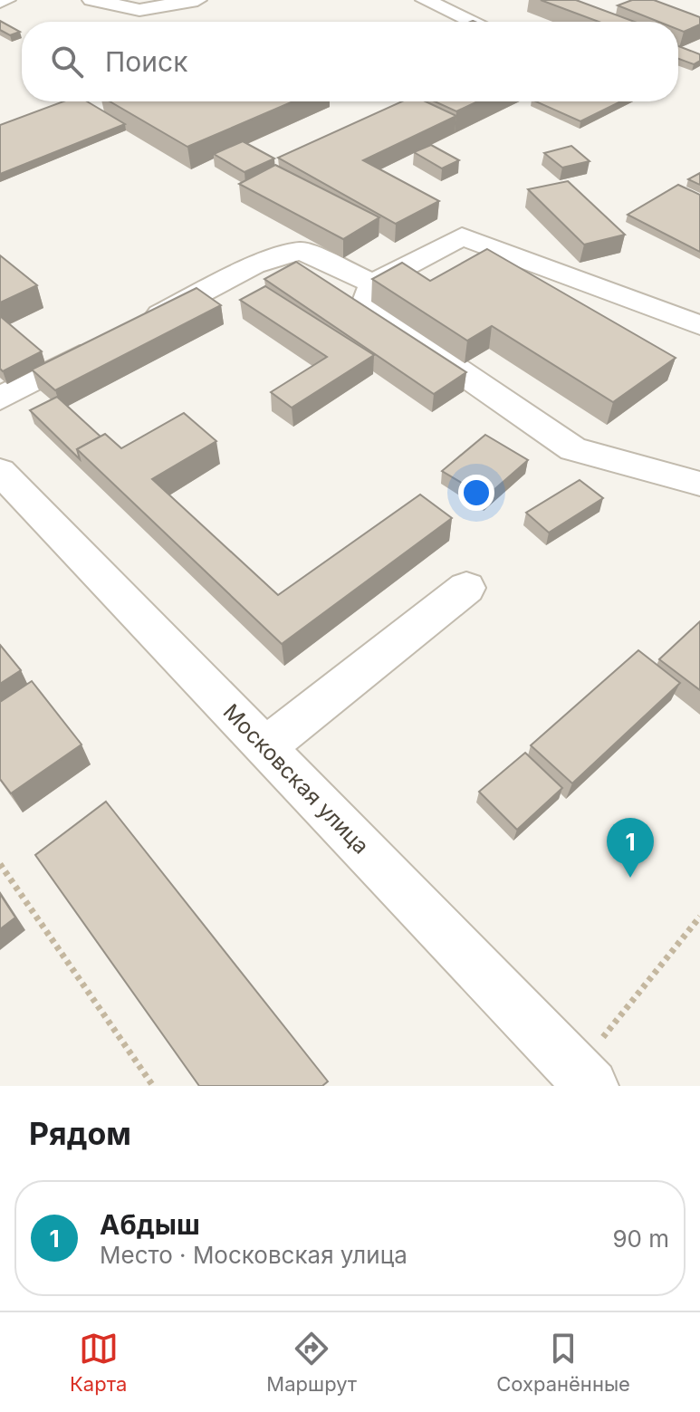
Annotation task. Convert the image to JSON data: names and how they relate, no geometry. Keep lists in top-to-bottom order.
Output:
{
  "streets": {
    "street": ["Московская улица"]
  },
  "page": {
    "search": "Поиск",
    "pins": "1",
    "heading": "Рядом",
    "list": [
      {
        "mark": "1",
        "name": "Абдыш",
        "note": "Место · Московская улица",
        "value": "90 m"
      }
    ],
    "nav": ["Карта", "Маршрут", "Сохранённые"]
  }
}
